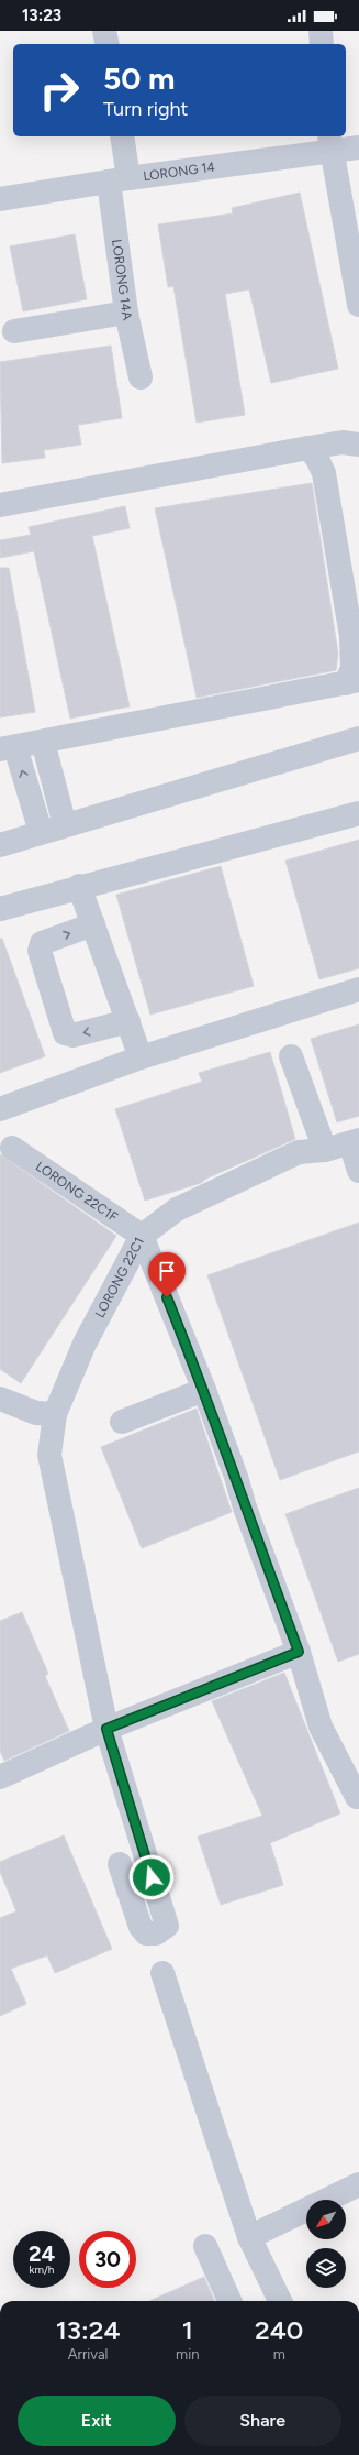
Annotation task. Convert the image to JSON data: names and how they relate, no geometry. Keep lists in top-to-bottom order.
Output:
{
  "streets": {
    "street": [
      "LORONG 14",
      "LORONG 14A",
      "LORONG 22C1F",
      "LORONG 22C1"
    ]
  },
  "crossings": [
    ["LORONG 14", "LORONG 14A"],
    ["LORONG 22C1F", "LORONG 22C1"]
  ],
  "north": "bottom left",
  "page": {
    "status": "13:23",
    "turn": ["50 m", "Turn right"],
    "speed": "24 km/h",
    "limit": "30",
    "eta": [
      "13:24",
      "Arrival",
      "1",
      "min",
      "240",
      "m"
    ],
    "buttons": ["Exit", "Share"]
  }
}
